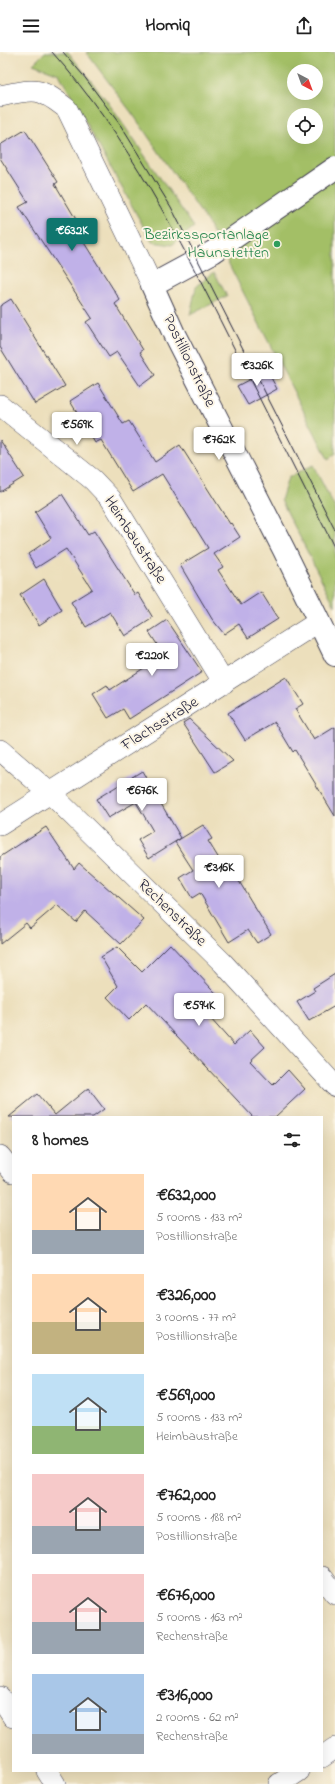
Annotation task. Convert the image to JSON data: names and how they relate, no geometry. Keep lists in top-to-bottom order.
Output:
{
  "streets": {
    "street": [
      "Postillionstraße",
      "Heimbaustraße",
      "Flachsstraße",
      "Rechenstraße"
    ]
  },
  "crossings": [
    ["Postillionstraße", "Flachsstraße"],
    ["Heimbaustraße", "Flachsstraße"],
    ["Flachsstraße", "Rechenstraße"]
  ],
  "places": ["Bezirkssportanlage Haunstetten"],
  "north": "bottom right",
  "page": {
    "header": "Homiq",
    "price": [
      "€632K",
      "€326K",
      "€569K",
      "€762K",
      "€220K",
      "€676K",
      "€316K",
      "€594K"
    ],
    "heading": "8 homes",
    "list": [
      {
        "name": "€632,000",
        "note": "5 rooms · 133 m² · Postillionstraße"
      },
      {
        "name": "€326,000",
        "note": "3 rooms · 77 m² · Postillionstraße"
      },
      {
        "name": "€569,000",
        "note": "5 rooms · 133 m² · Heimbaustraße"
      },
      {
        "name": "€762,000",
        "note": "5 rooms · 188 m² · Postillionstraße"
      },
      {
        "name": "€676,000",
        "note": "5 rooms · 163 m² · Rechenstraße"
      },
      {
        "name": "€316,000",
        "note": "2 rooms · 62 m² · Rechenstraße"
      }
    ]
  }
}
